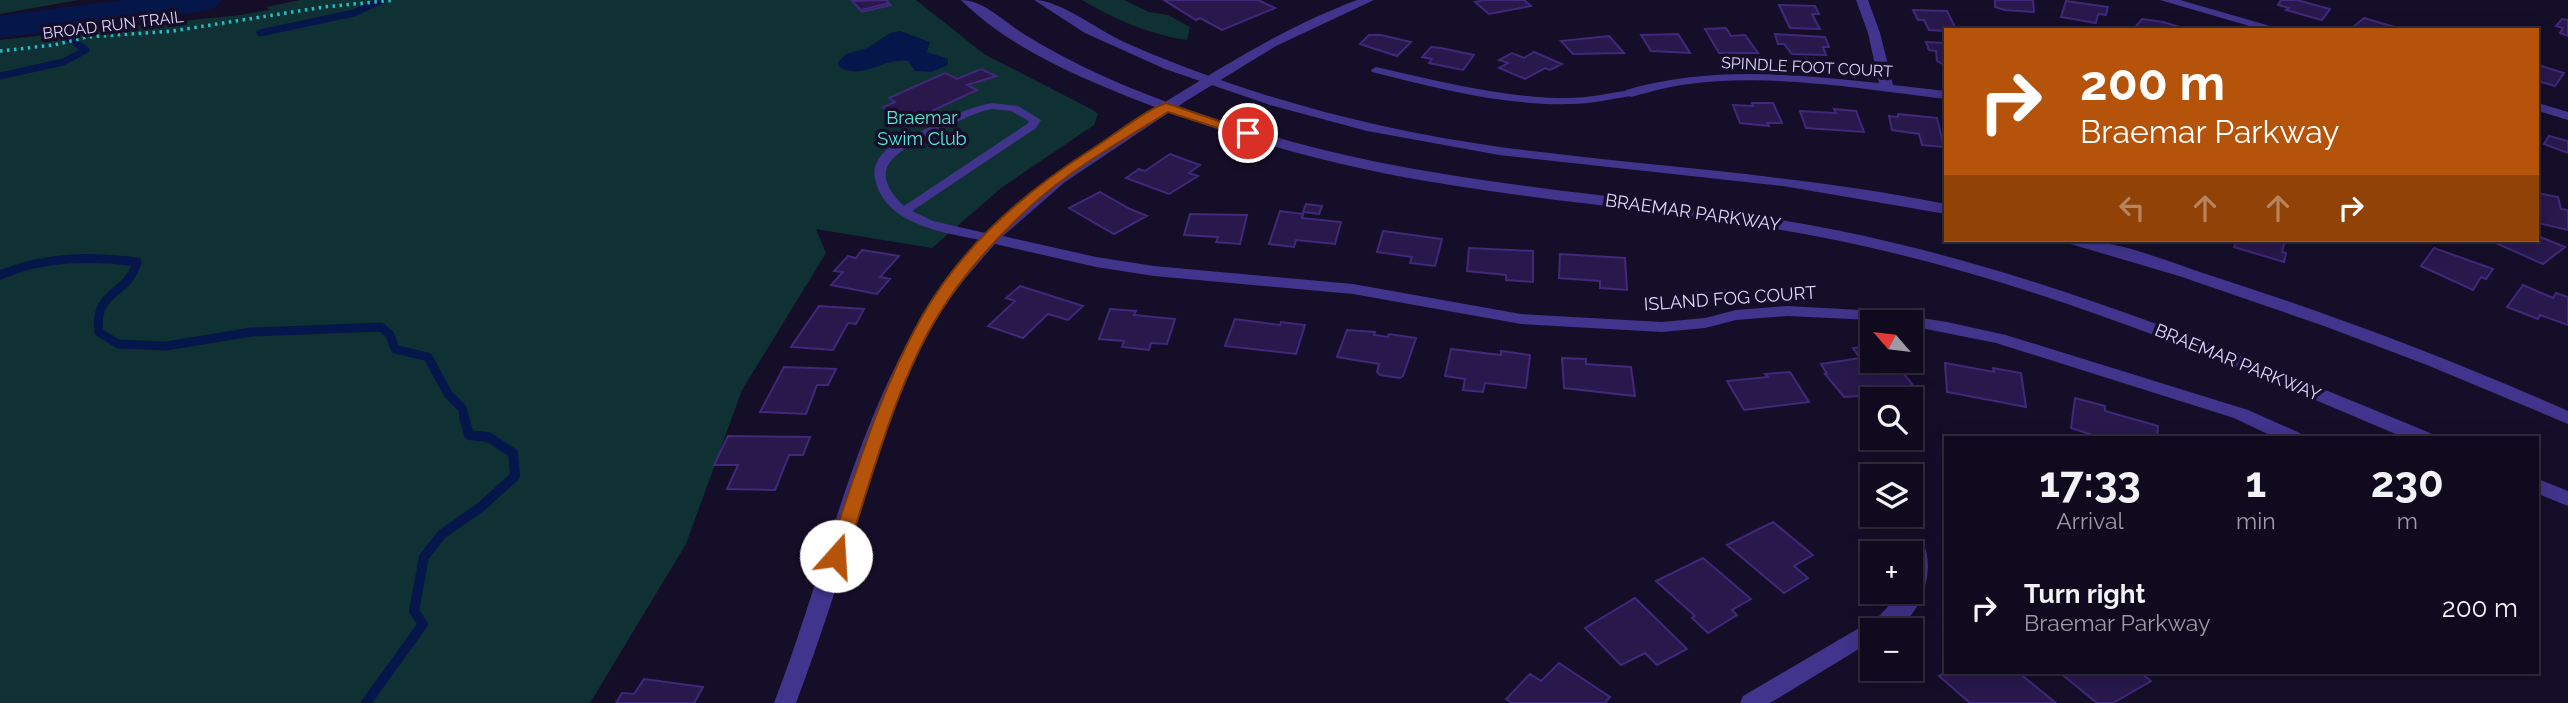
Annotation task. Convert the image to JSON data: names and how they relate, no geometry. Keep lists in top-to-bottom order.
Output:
{
  "streets": {
    "street": ["SPINDLE FOOT COURT", "BRAEMAR PARKWAY", "ISLAND FOG COURT"],
    "path": ["BROAD RUN TRAIL"]
  },
  "parks": ["Braemar Swim Club"],
  "north": "top left",
  "page": {
    "turn": ["200 m", "Braemar Parkway"],
    "map_buttons": ["+", "−"],
    "eta": [
      "17:33",
      "Arrival",
      "1",
      "min",
      "230",
      "m"
    ],
    "list": [
      {
        "name": "Turn right",
        "note": "Braemar Parkway",
        "value": "200 m"
      }
    ]
  }
}
